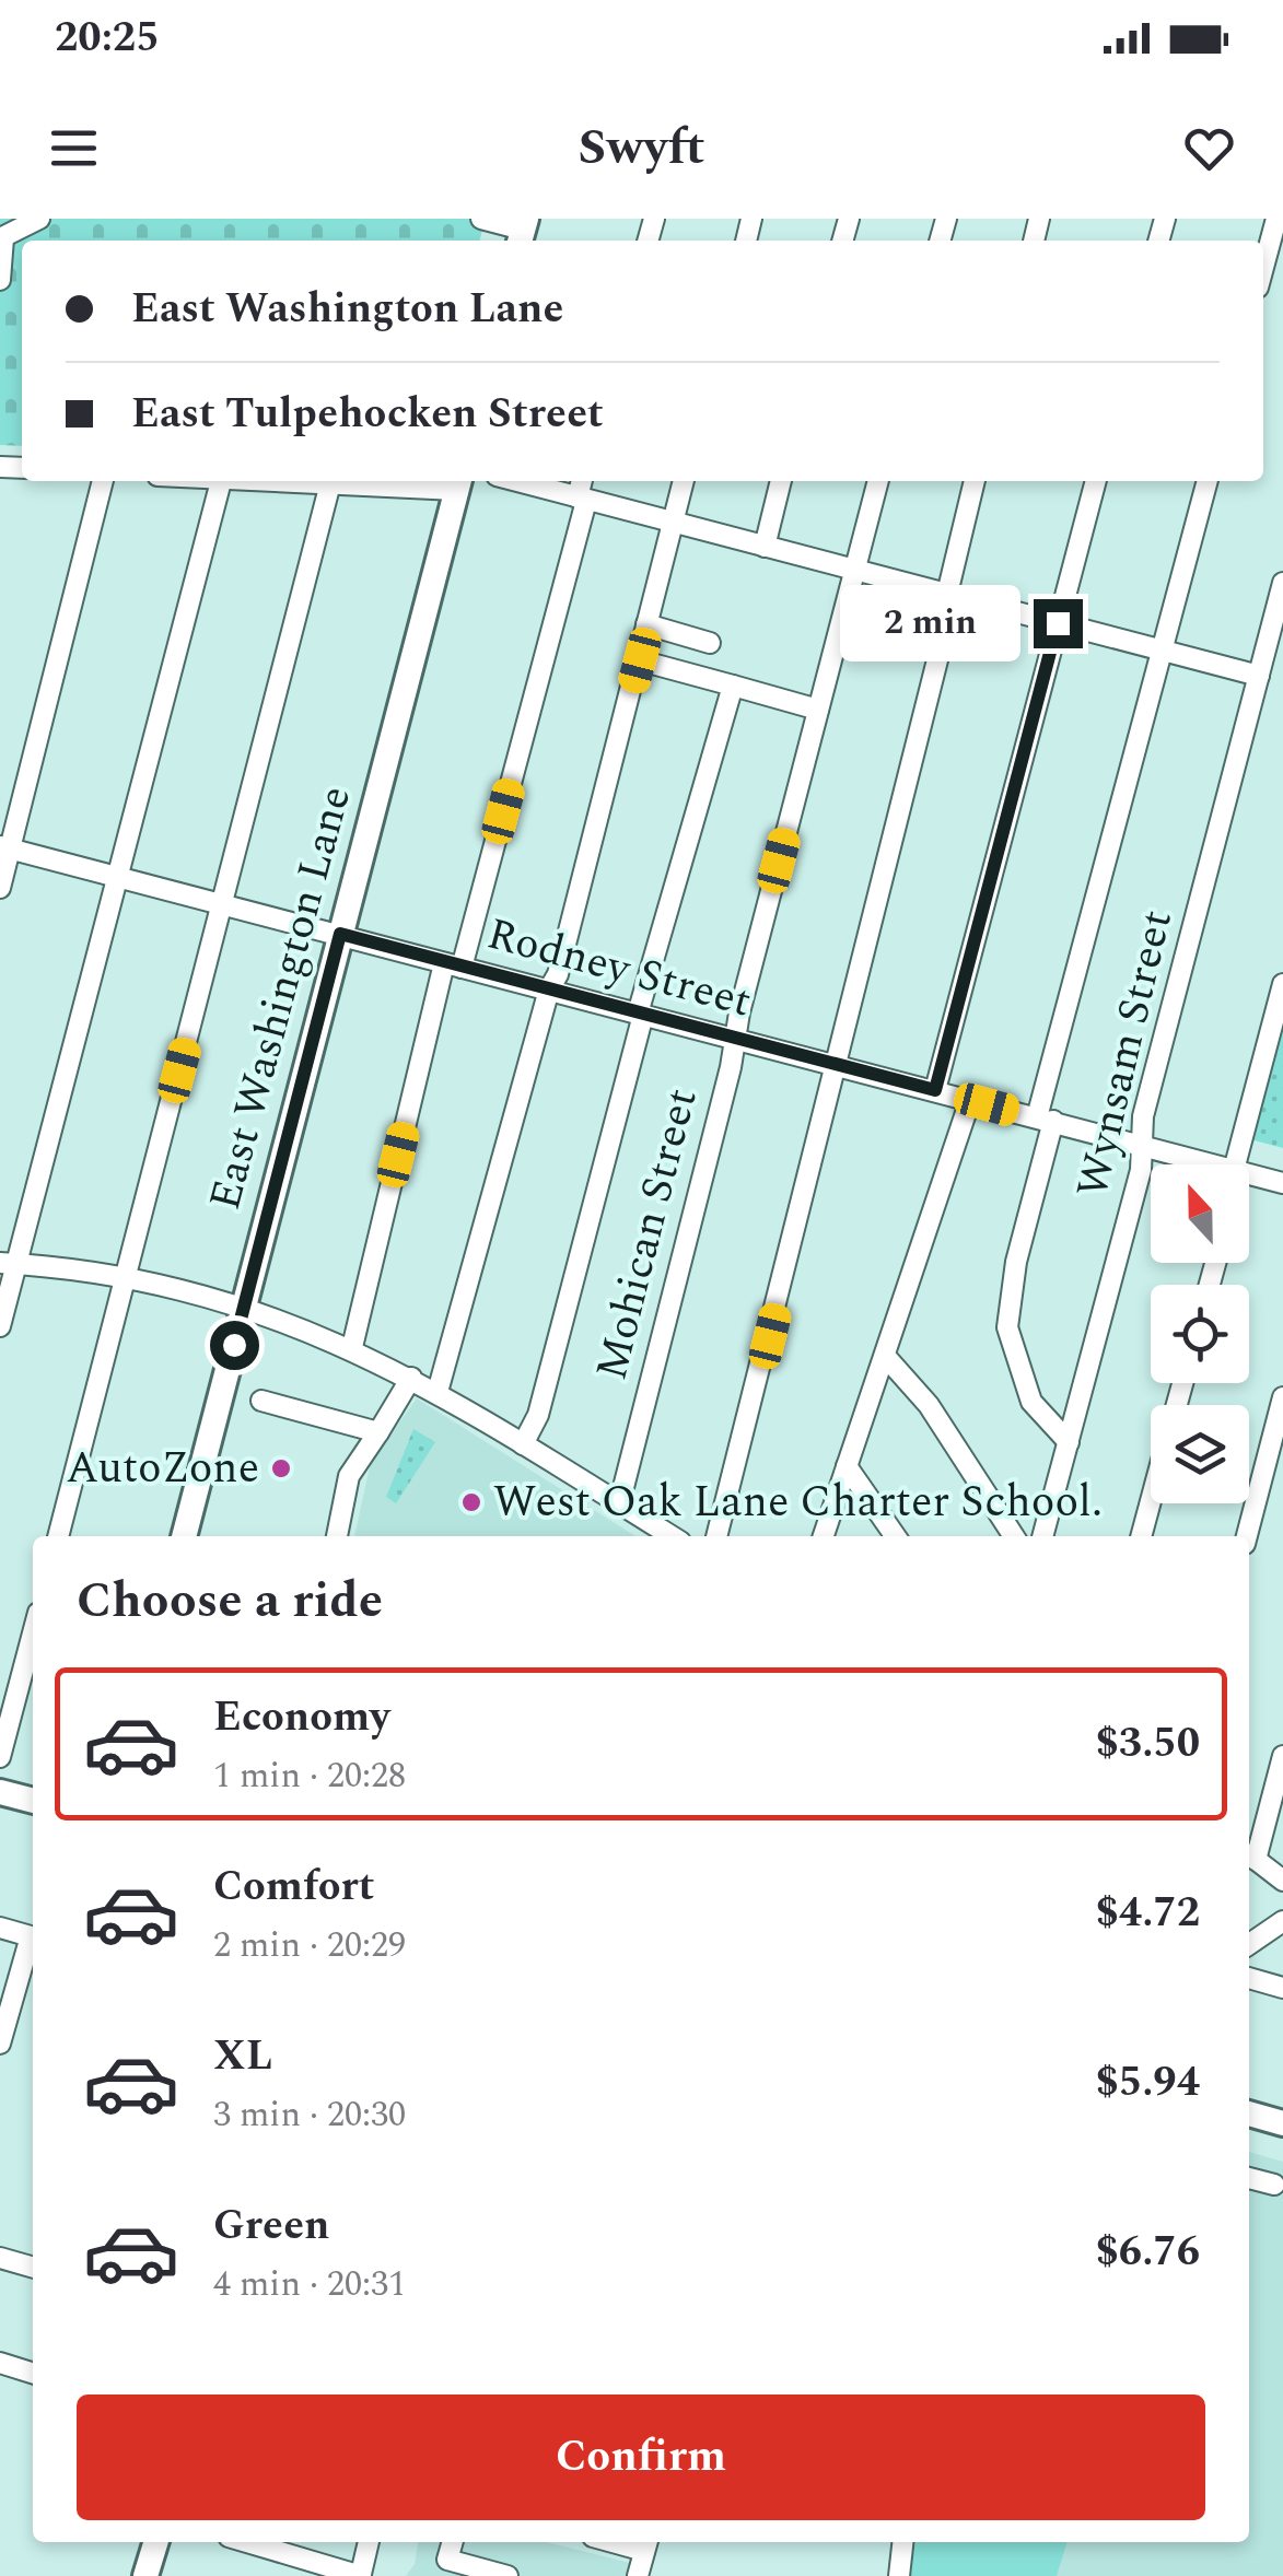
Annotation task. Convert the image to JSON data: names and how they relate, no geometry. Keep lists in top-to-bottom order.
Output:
{
  "streets": {
    "main road": ["East Washington Lane"],
    "street": ["Rodney Street", "Wynsam Street", "Mohican Street"]
  },
  "crossings": [
    ["Rodney Street", "East Washington Lane"],
    ["Rodney Street", "Wynsam Street"],
    ["Rodney Street", "Mohican Street"]
  ],
  "places": ["AutoZone", "West Oak Lane Charter School."],
  "north": "top",
  "page": {
    "status": "20:25",
    "header": "Swyft",
    "banner": ["East Washington Lane", "East Tulpehocken Street"],
    "bubble": "2 min",
    "heading": "Choose a ride",
    "list": [
      {
        "name": "Economy",
        "note": "1 min · 20:28",
        "value": "$3.50"
      },
      {
        "name": "Comfort",
        "note": "2 min · 20:29",
        "value": "$4.72"
      },
      {
        "name": "XL",
        "note": "3 min · 20:30",
        "value": "$5.94"
      },
      {
        "name": "Green",
        "note": "4 min · 20:31",
        "value": "$6.76"
      }
    ],
    "buttons": "Confirm"
  }
}
